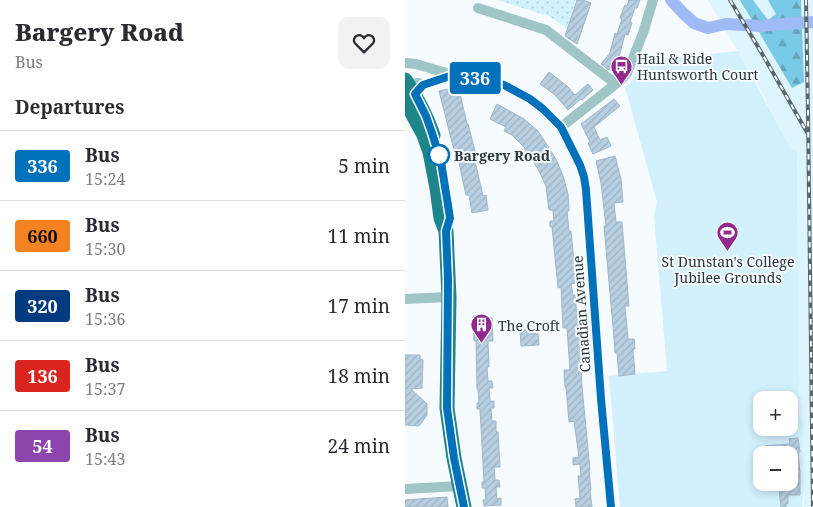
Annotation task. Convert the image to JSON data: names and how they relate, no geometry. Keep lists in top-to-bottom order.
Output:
{
  "streets": {
    "street": ["Canadian Avenue"]
  },
  "places": {
    "bus stop": ["Hail & Ride Huntsworth Court"],
    "other": ["Bargery Road"],
    "sports": ["St Dunstan's College Jubilee Grounds"],
    "building": ["The Croft"]
  },
  "lines": ["bus line 336"],
  "page": {
    "heading": [
      ["Bargery Road", "Bus"],
      "Departures"
    ],
    "on_map": "336",
    "list": [
      {
        "mark": "336",
        "name": "Bus",
        "note": "15:24",
        "value": "5 min"
      },
      {
        "mark": "660",
        "name": "Bus",
        "note": "15:30",
        "value": "11 min"
      },
      {
        "mark": "320",
        "name": "Bus",
        "note": "15:36",
        "value": "17 min"
      },
      {
        "mark": "136",
        "name": "Bus",
        "note": "15:37",
        "value": "18 min"
      },
      {
        "mark": "54",
        "name": "Bus",
        "note": "15:43",
        "value": "24 min"
      }
    ],
    "map_buttons": ["+", "−"]
  }
}
